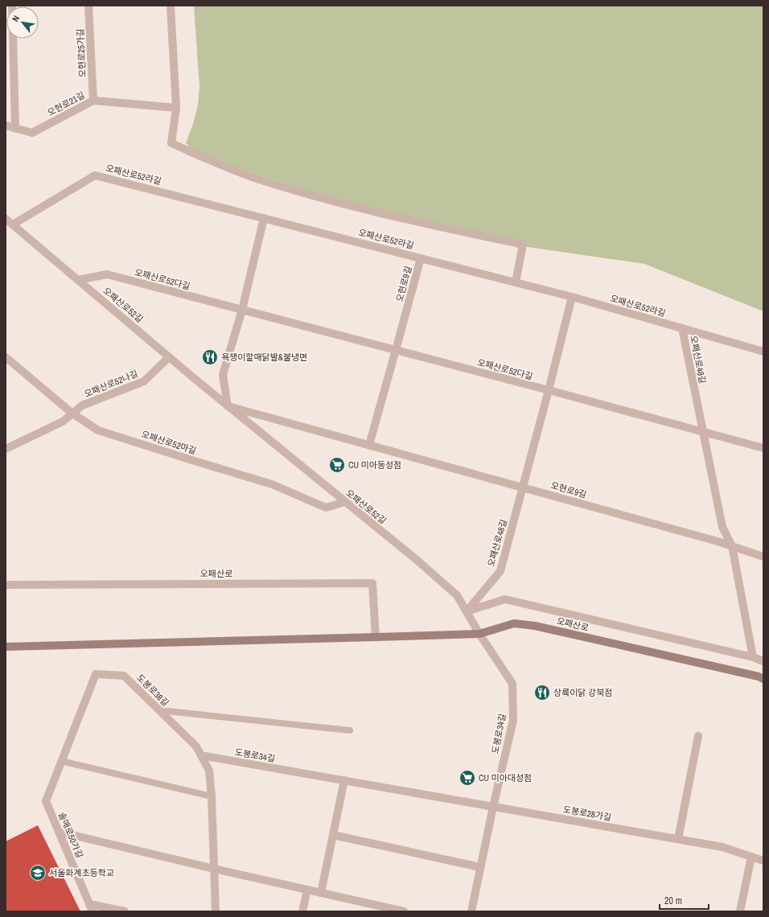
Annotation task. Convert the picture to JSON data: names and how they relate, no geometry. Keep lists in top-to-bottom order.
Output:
{
  "streets": {
    "street": [
      "오현로25가길",
      "오현로21길",
      "오패산로52라길",
      "오패산로52다길",
      "오현로9길",
      "오패산로52길",
      "오패산로48길",
      "오패산로52나길",
      "오패산로52마길",
      "오패산로",
      "도봉로38길",
      "도봉로34길",
      "도봉로28가길",
      "솔매로50가길"
    ]
  },
  "crossings": [
    ["오현로25가길", "오현로21길"],
    ["오패산로52라길", "오현로9길"],
    ["오패산로52라길", "오패산로52길"],
    ["오패산로52라길", "오패산로48길"],
    ["오패산로52다길", "오현로9길"],
    ["오패산로52다길", "오패산로52길"],
    ["오패산로52다길", "오패산로48길"],
    ["오현로9길", "오패산로52길"],
    ["오현로9길", "오패산로48길"],
    ["오패산로52길", "오패산로48길"],
    ["오패산로52길", "오패산로52나길"],
    ["오패산로52길", "오패산로52마길"],
    ["오패산로52길", "오패산로"],
    ["오패산로52길", "도봉로34길"],
    ["오패산로52나길", "오패산로52마길"],
    ["오패산로", "도봉로34길"],
    ["도봉로38길", "도봉로34길"],
    ["도봉로38길", "솔매로50가길"],
    ["도봉로34길", "도봉로28가길"]
  ],
  "places": {
    "restaurant": ["욕쟁이할매닭발&불냉면", "상륙이닭 강북점"],
    "supermarket": ["CU 미아동성점", "CU 미아대성점"],
    "school or university": ["서울화계초등학교"]
  },
  "scale_bar": "20 m",
  "north": "top left"
}
